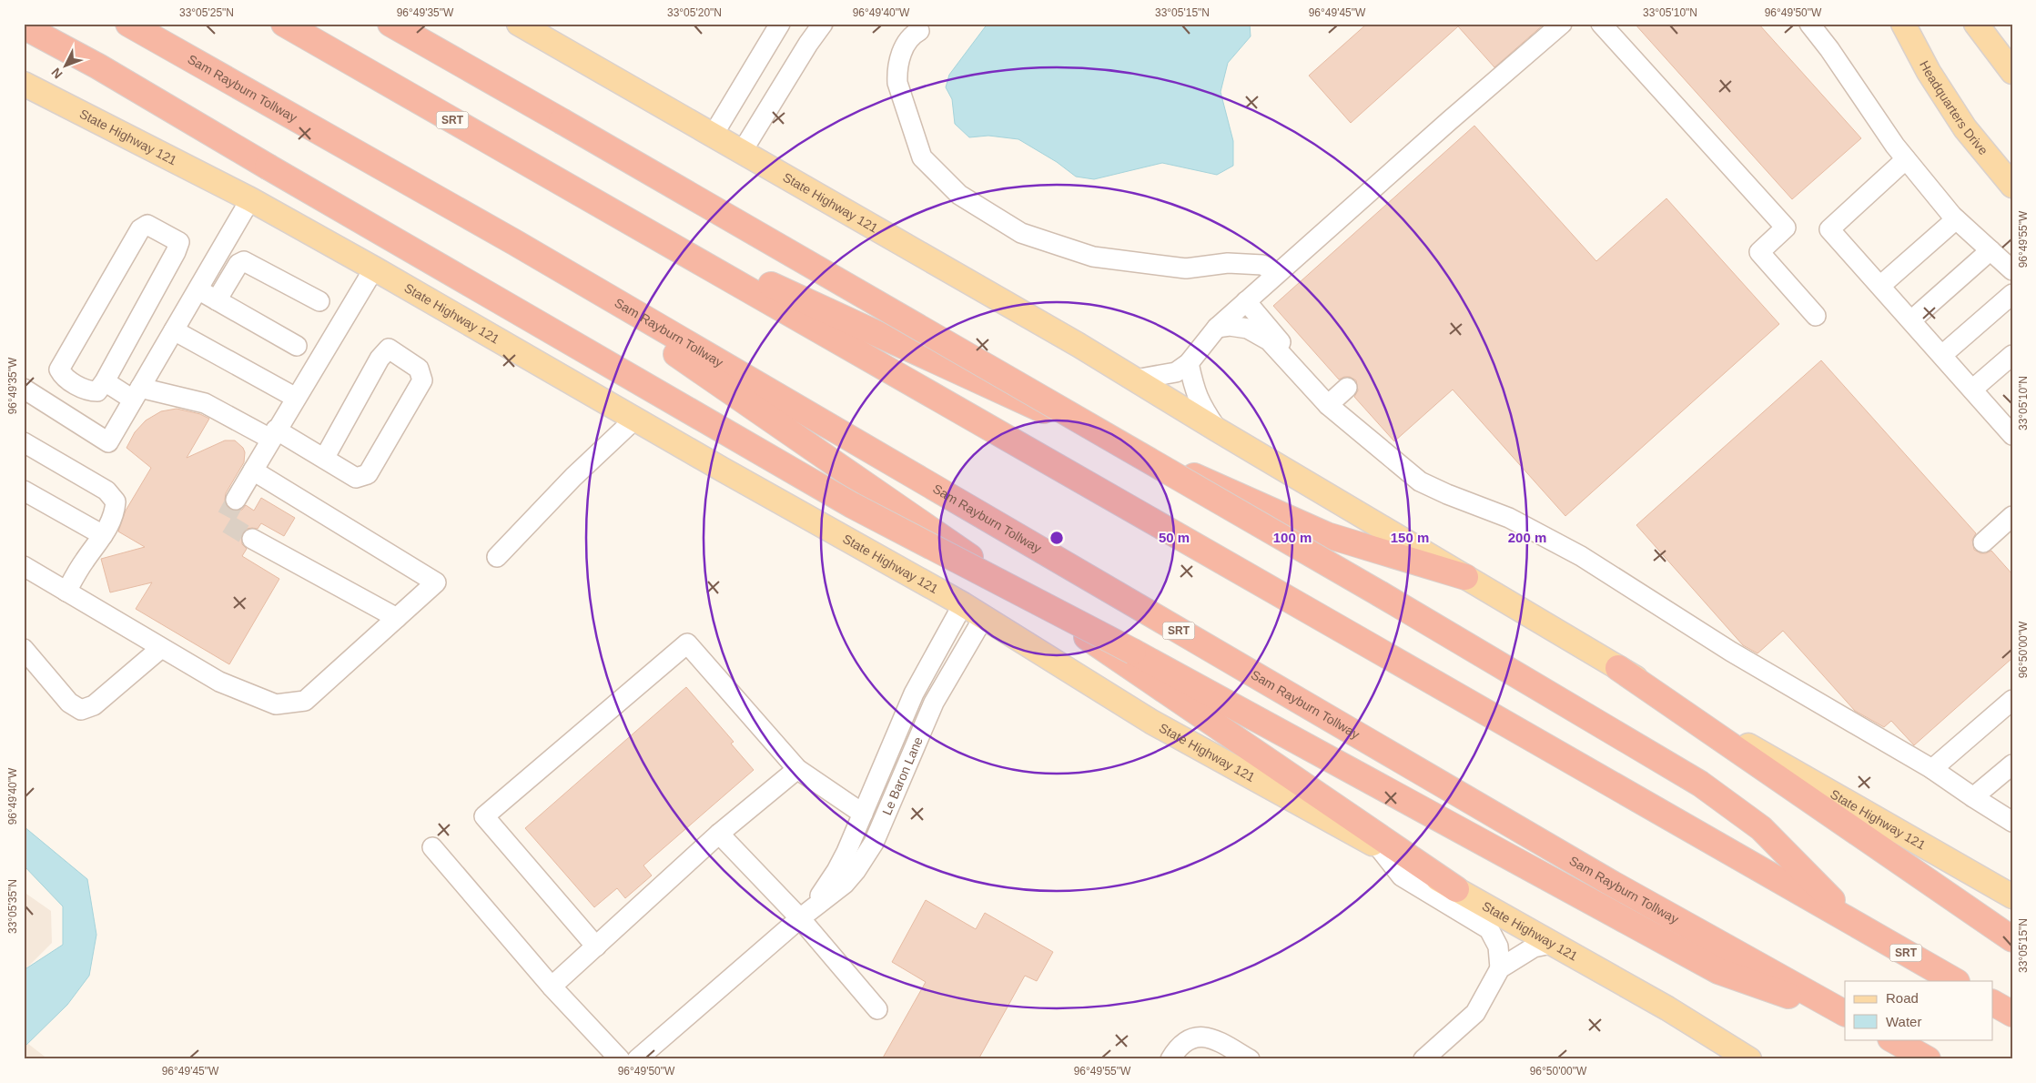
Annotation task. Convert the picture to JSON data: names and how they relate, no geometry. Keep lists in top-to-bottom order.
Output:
{
  "streets": {
    "highway": ["Sam Rayburn Tollway", "SRT"],
    "main road": ["Headquarters Drive", "State Highway 121"],
    "street": ["Le Baron Lane"]
  },
  "crossings": [
    ["State Highway 121", "Le Baron Lane"]
  ],
  "legend": ["Road", "Water"],
  "north": "bottom left",
  "coordinates": [
    "33°05'25\"N",
    "96°49'35\"W",
    "33°05'20\"N",
    "96°49'40\"W",
    "33°05'15\"N",
    "96°49'45\"W",
    "33°05'10\"N",
    "96°49'50\"W",
    "96°49'55\"W",
    "96°50'00\"W",
    "33°05'35\"N"
  ],
  "rings": [
    "50 m",
    "100 m",
    "150 m",
    "200 m"
  ]
}
